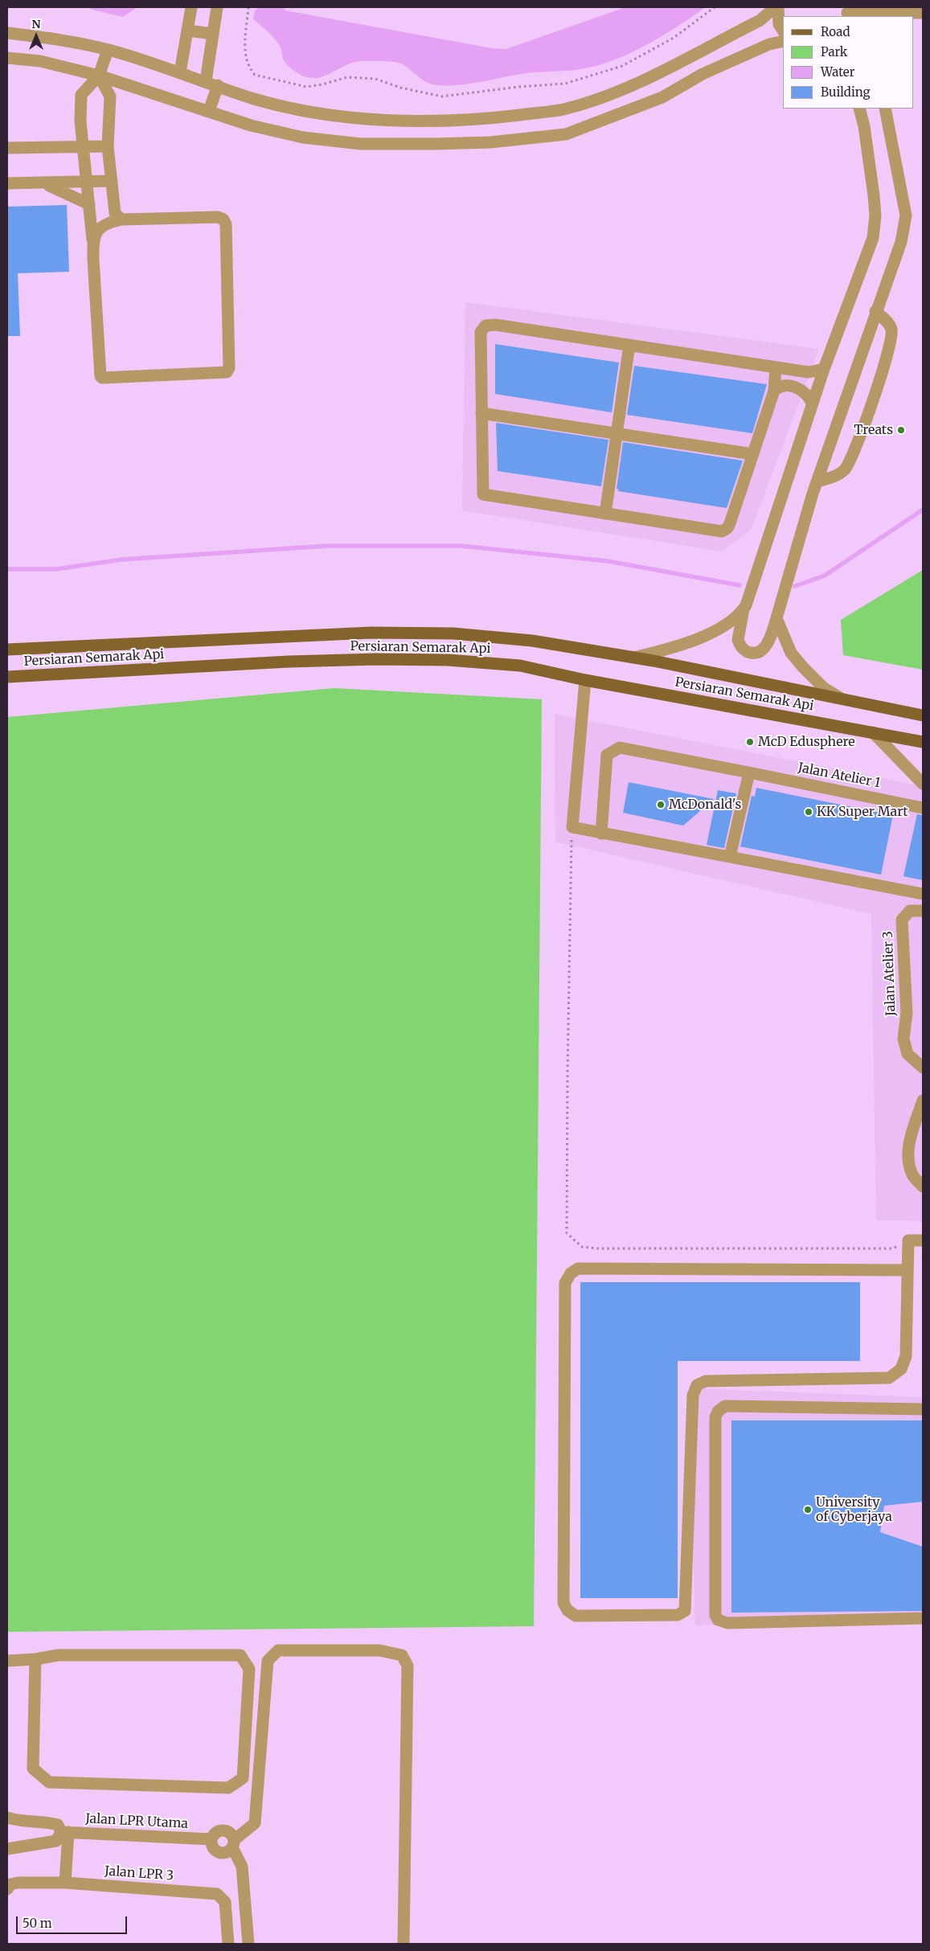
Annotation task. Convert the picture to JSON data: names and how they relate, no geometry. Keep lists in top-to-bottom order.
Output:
{
  "streets": {
    "main road": ["Persiaran Semarak Api"],
    "street": [
      "Jalan Atelier 1",
      "Jalan Atelier 3",
      "Jalan LPR Utama",
      "Jalan LPR 3"
    ]
  },
  "places": [
    "Treats",
    "McD Edusphere",
    "McDonald's",
    "KK Super Mart",
    "University of Cyberjaya"
  ],
  "legend": [
    "Road",
    "Park",
    "Water",
    "Building"
  ],
  "scale_bar": "50 m",
  "north": "top"
}
